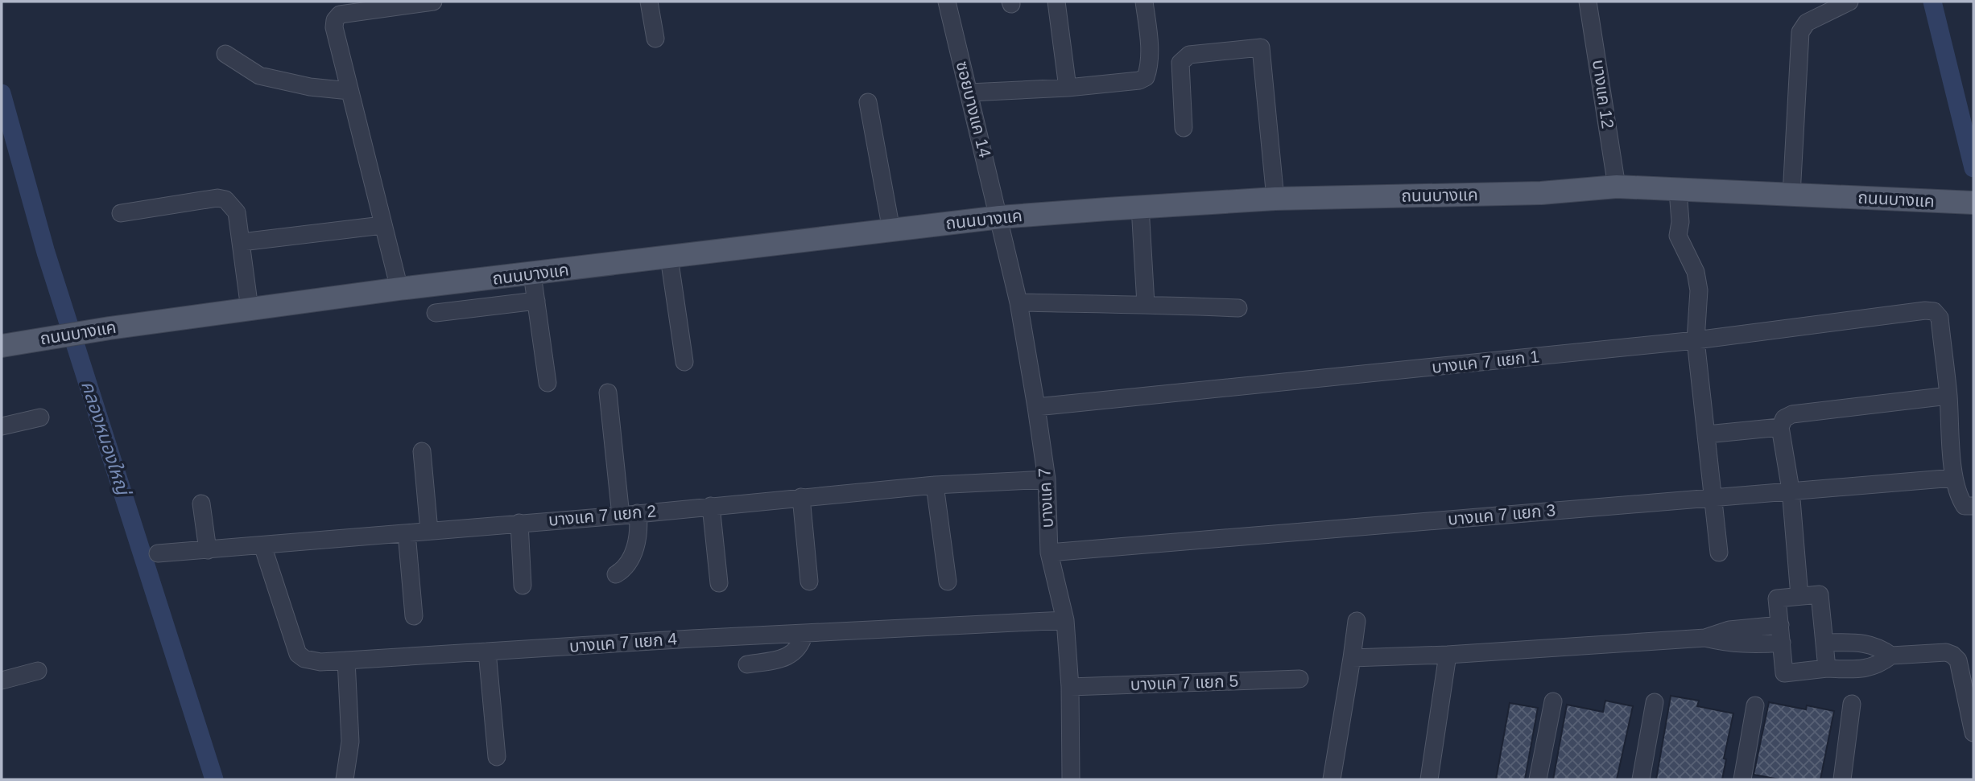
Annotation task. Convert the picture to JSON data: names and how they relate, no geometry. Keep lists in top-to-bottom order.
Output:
{
  "streets": {
    "main road": ["ถนนบางแค"],
    "street": [
      "บางแค 12",
      "ซอยบางแค 14",
      "บางแค 7 แยก 1",
      "บางแค 7",
      "บางแค 7 แยก 3",
      "บางแค 7 แยก 2",
      "บางแค 7 แยก 4",
      "บางแค 7 แยก 5"
    ]
  },
  "crossings": [
    ["บางแค 12", "ถนนบางแค"],
    ["ซอยบางแค 14", "ถนนบางแค"],
    ["ซอยบางแค 14", "บางแค 7"],
    ["ถนนบางแค", "บางแค 7"],
    ["บางแค 7 แยก 1", "บางแค 7"],
    ["บางแค 7", "บางแค 7 แยก 3"],
    ["บางแค 7", "บางแค 7 แยก 2"],
    ["บางแค 7", "บางแค 7 แยก 4"],
    ["บางแค 7", "บางแค 7 แยก 5"],
    ["บางแค 7 แยก 2", "บางแค 7 แยก 4"]
  ],
  "water": ["คลองหนองใหญ่"]
}
